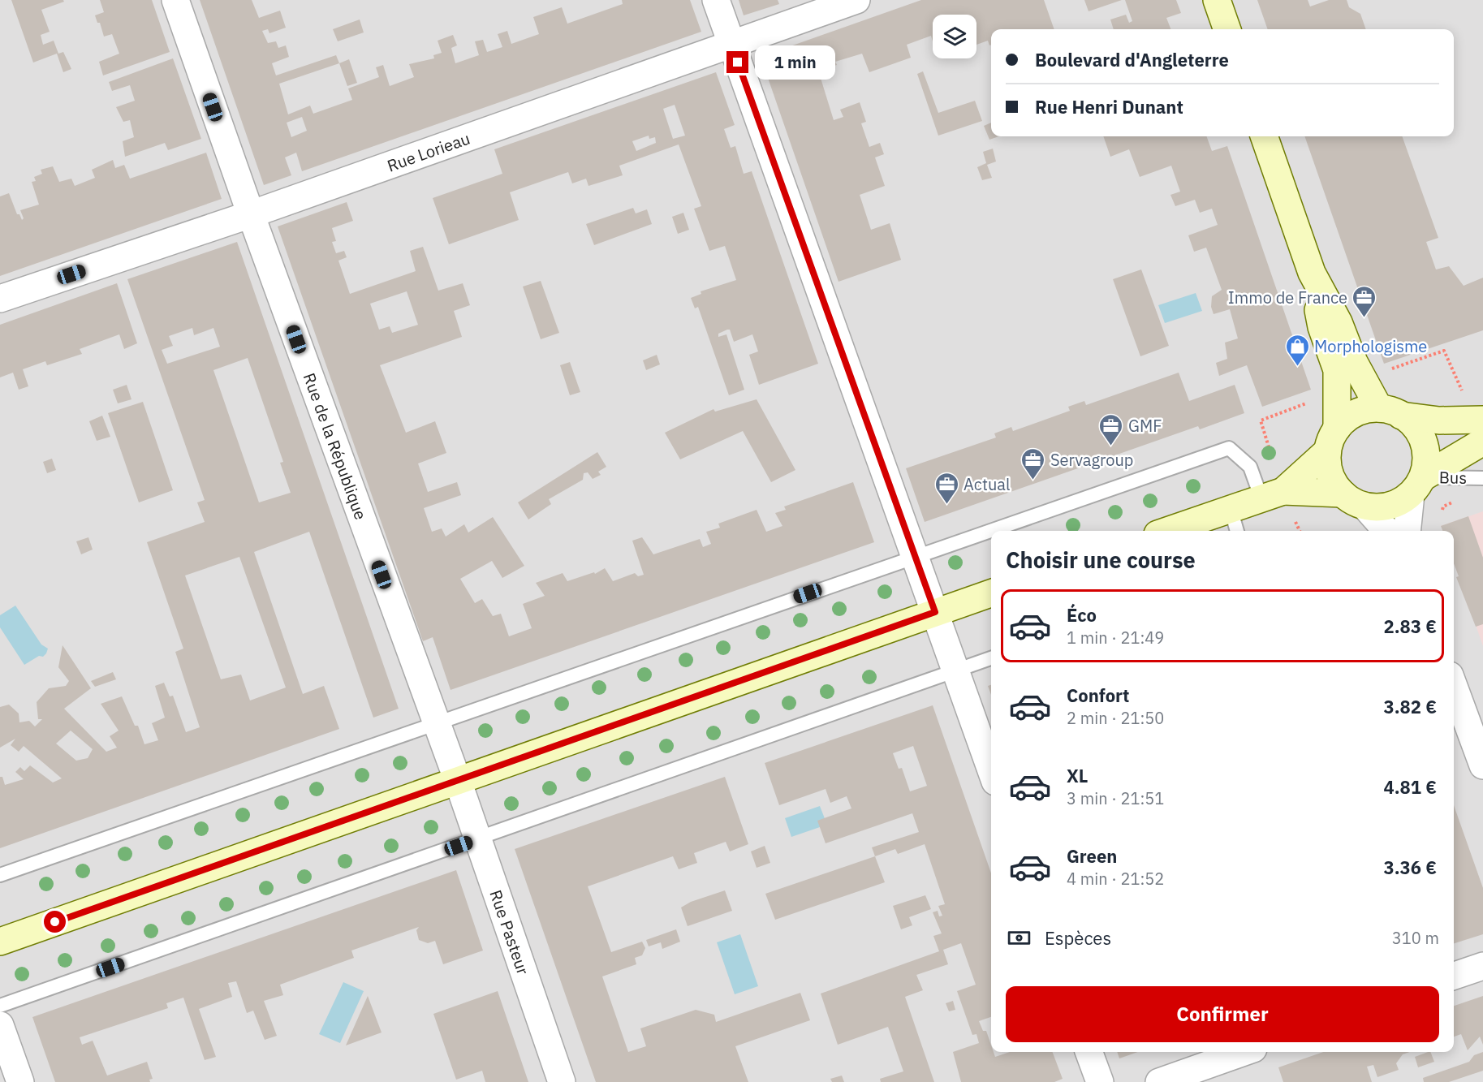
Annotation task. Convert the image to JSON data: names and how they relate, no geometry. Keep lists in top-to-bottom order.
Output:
{
  "streets": {
    "street": ["Rue Lorieau", "Rue de la République", "Rue Pasteur"],
    "lane": ["Bus"]
  },
  "crossings": [
    ["Rue Lorieau", "Rue de la République"],
    ["Rue de la République", "Rue Pasteur"]
  ],
  "places": {
    "office": [
      "Immo de France",
      "GMF",
      "Servagroup",
      "Actual"
    ],
    "shop": ["Morphologisme"]
  },
  "page": {
    "banner": ["Boulevard d'Angleterre", "Rue Henri Dunant"],
    "bubble": "1 min",
    "heading": "Choisir une course",
    "list": [
      {
        "name": "Éco",
        "note": "1 min · 21:49",
        "value": "2.83 €"
      },
      {
        "name": "Confort",
        "note": "2 min · 21:50",
        "value": "3.82 €"
      },
      {
        "name": "XL",
        "note": "3 min · 21:51",
        "value": "4.81 €"
      },
      {
        "name": "Green",
        "note": "4 min · 21:52",
        "value": "3.36 €"
      }
    ],
    "pay": ["Espèces", "310 m"],
    "buttons": "Confirmer"
  }
}
